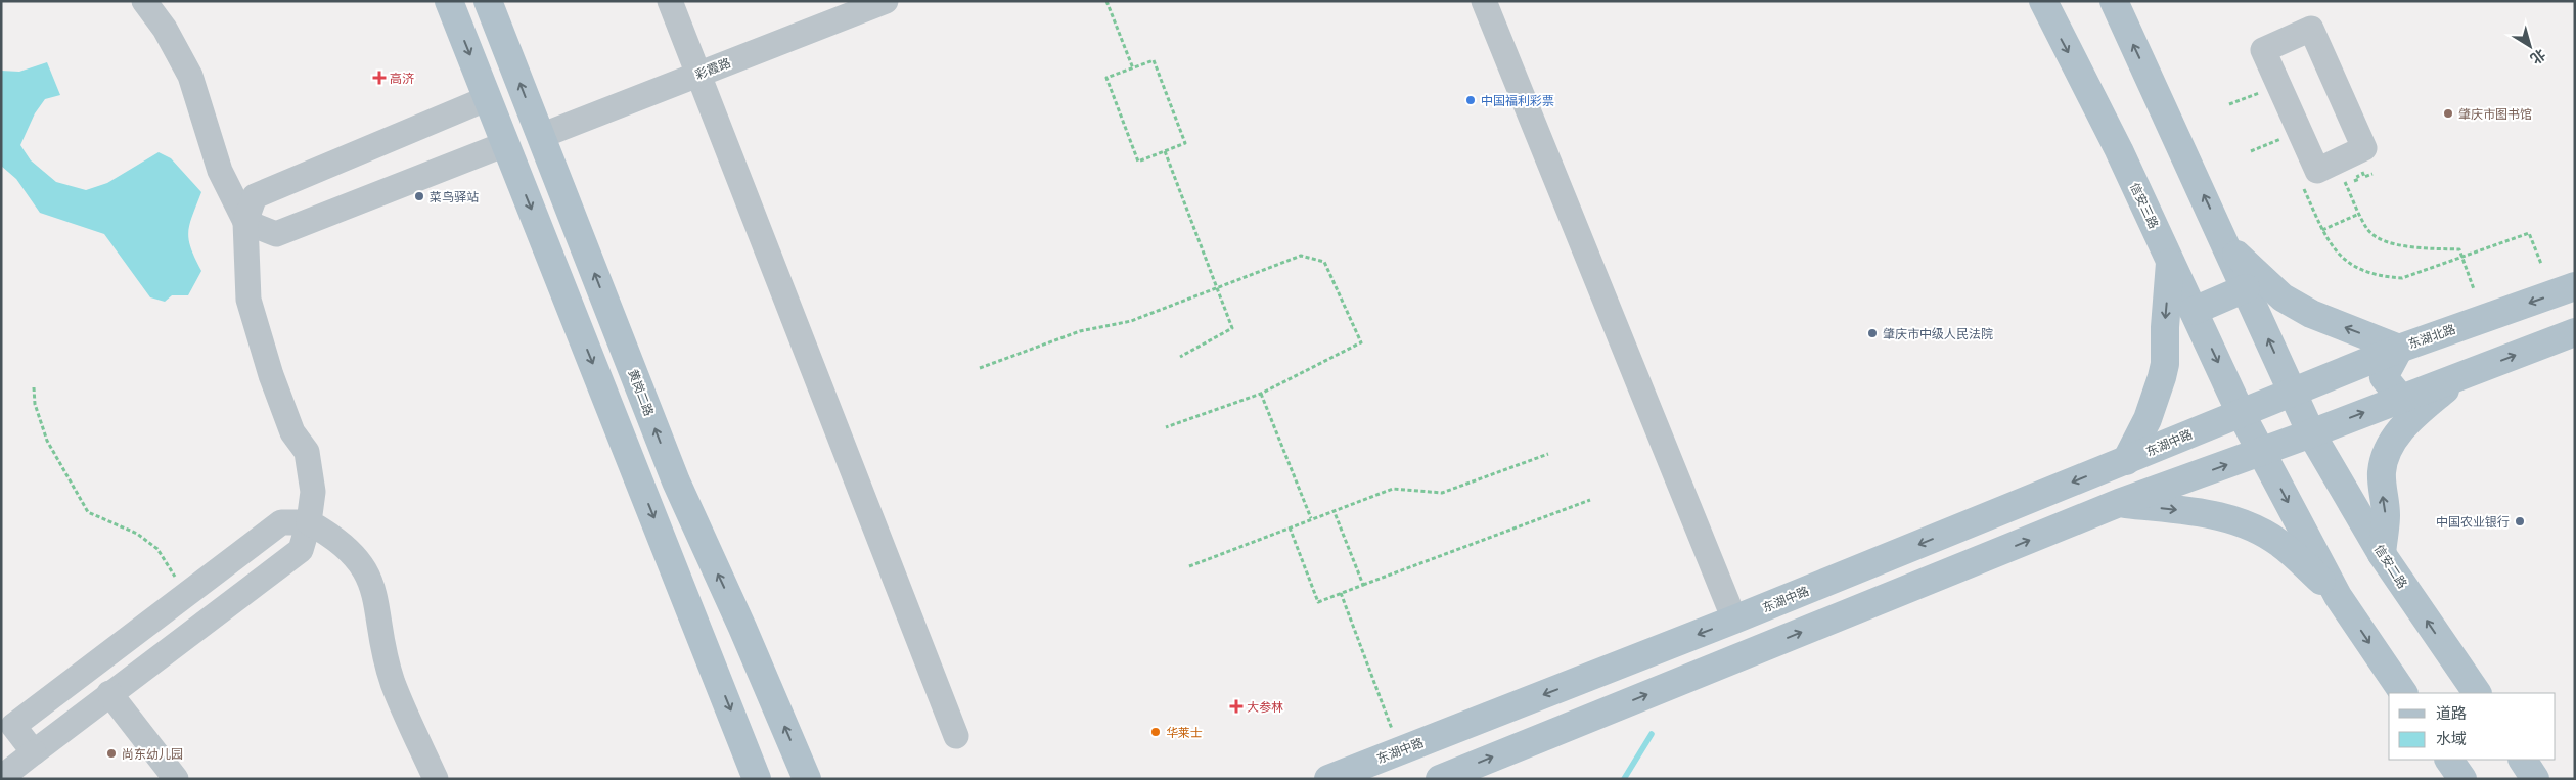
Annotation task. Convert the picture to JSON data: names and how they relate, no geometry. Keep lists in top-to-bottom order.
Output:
{
  "streets": {
    "main road": [
      "信安三路",
      "东湖北路",
      "黄岗二路",
      "东湖中路",
      "信安二路"
    ],
    "street": ["彩霞路"]
  },
  "crossings": [
    ["彩霞路", "黄岗二路"],
    ["信安三路", "东湖北路"],
    ["信安三路", "东湖中路"],
    ["东湖北路", "东湖中路"],
    ["东湖北路", "信安二路"]
  ],
  "places": {
    "health": ["高济", "大参林"],
    "other": [
      "中国福利彩票",
      "肇庆市图书馆",
      "菜鸟驿站",
      "肇庆市中级人民法院",
      "中国农业银行",
      "华莱士",
      "尚东幼儿园"
    ]
  },
  "legend": ["道路", "水域"],
  "north": "bottom right"
}
